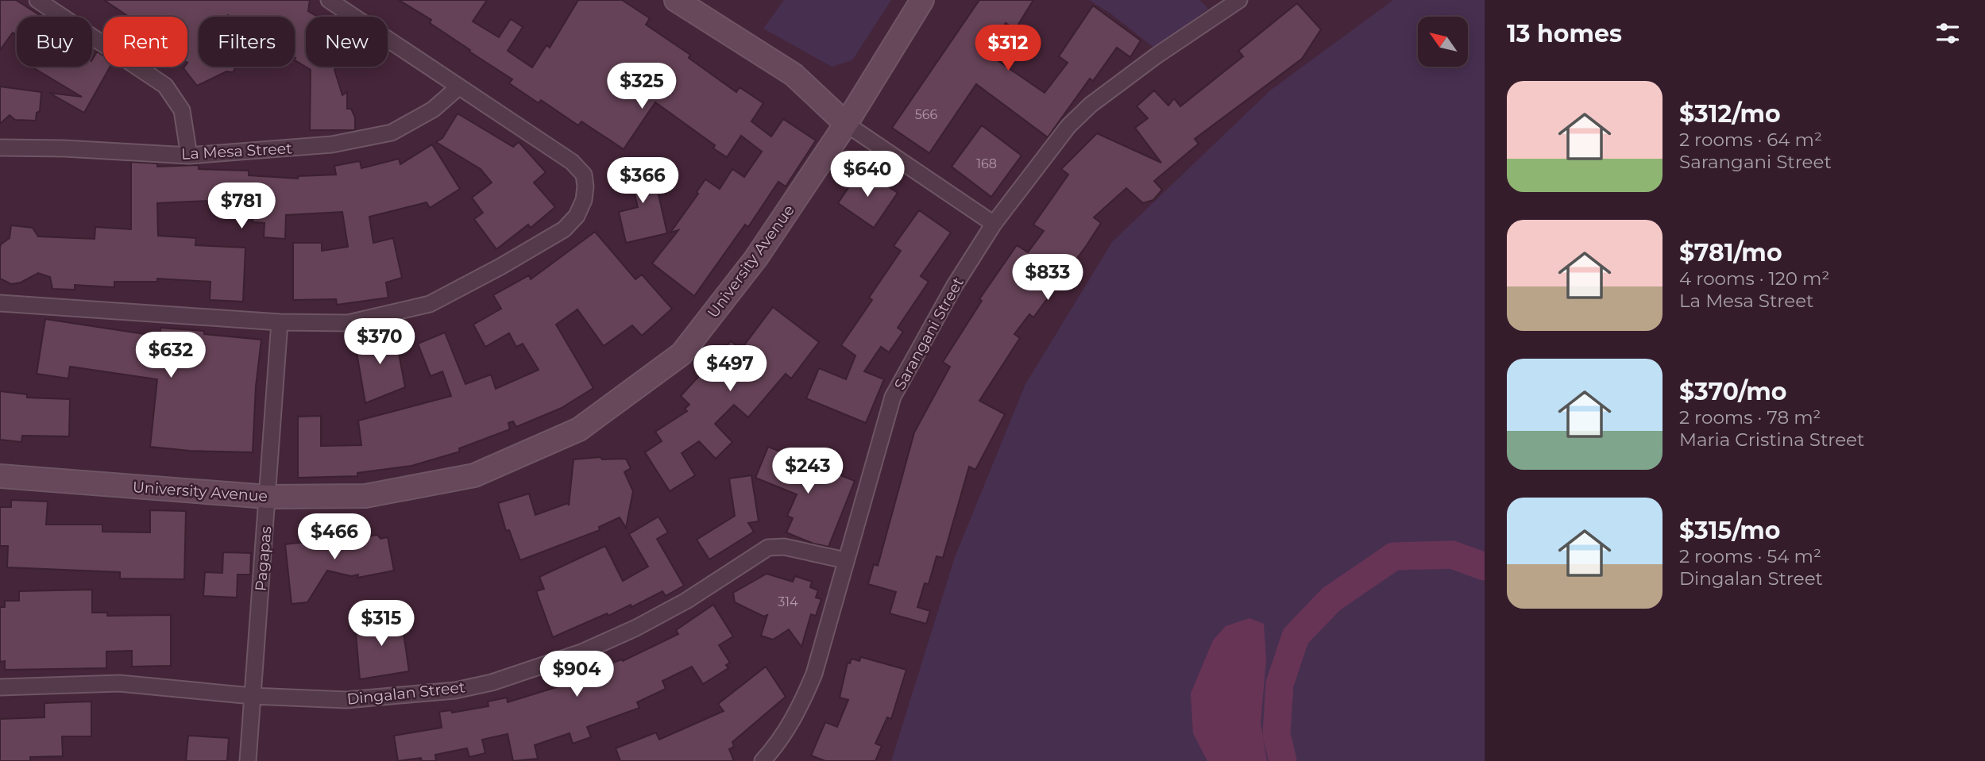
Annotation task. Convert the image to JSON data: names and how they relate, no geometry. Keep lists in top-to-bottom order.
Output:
{
  "streets": {
    "street": [
      "La Mesa Street",
      "University Avenue",
      "Sarangani Street",
      "Pagapas",
      "Dingalan Street"
    ]
  },
  "crossings": [
    ["University Avenue", "Pagapas"],
    ["Sarangani Street", "Dingalan Street"],
    ["Pagapas", "Dingalan Street"]
  ],
  "house_numbers": ["566", "168", "314"],
  "north": "top left",
  "page": {
    "heading": "13 homes",
    "chip": [
      "Buy",
      "Rent",
      "Filters",
      "New"
    ],
    "price": [
      "$312",
      "$325",
      "$640",
      "$366",
      "$781",
      "$833",
      "$370",
      "$632",
      "$497",
      "$243",
      "$466",
      "$315",
      "$904"
    ],
    "list": [
      {
        "name": "$312/mo",
        "note": "2 rooms · 64 m² · Sarangani Street"
      },
      {
        "name": "$781/mo",
        "note": "4 rooms · 120 m² · La Mesa Street"
      },
      {
        "name": "$370/mo",
        "note": "2 rooms · 78 m² · Maria Cristina Street"
      },
      {
        "name": "$315/mo",
        "note": "2 rooms · 54 m² · Dingalan Street"
      }
    ]
  }
}
